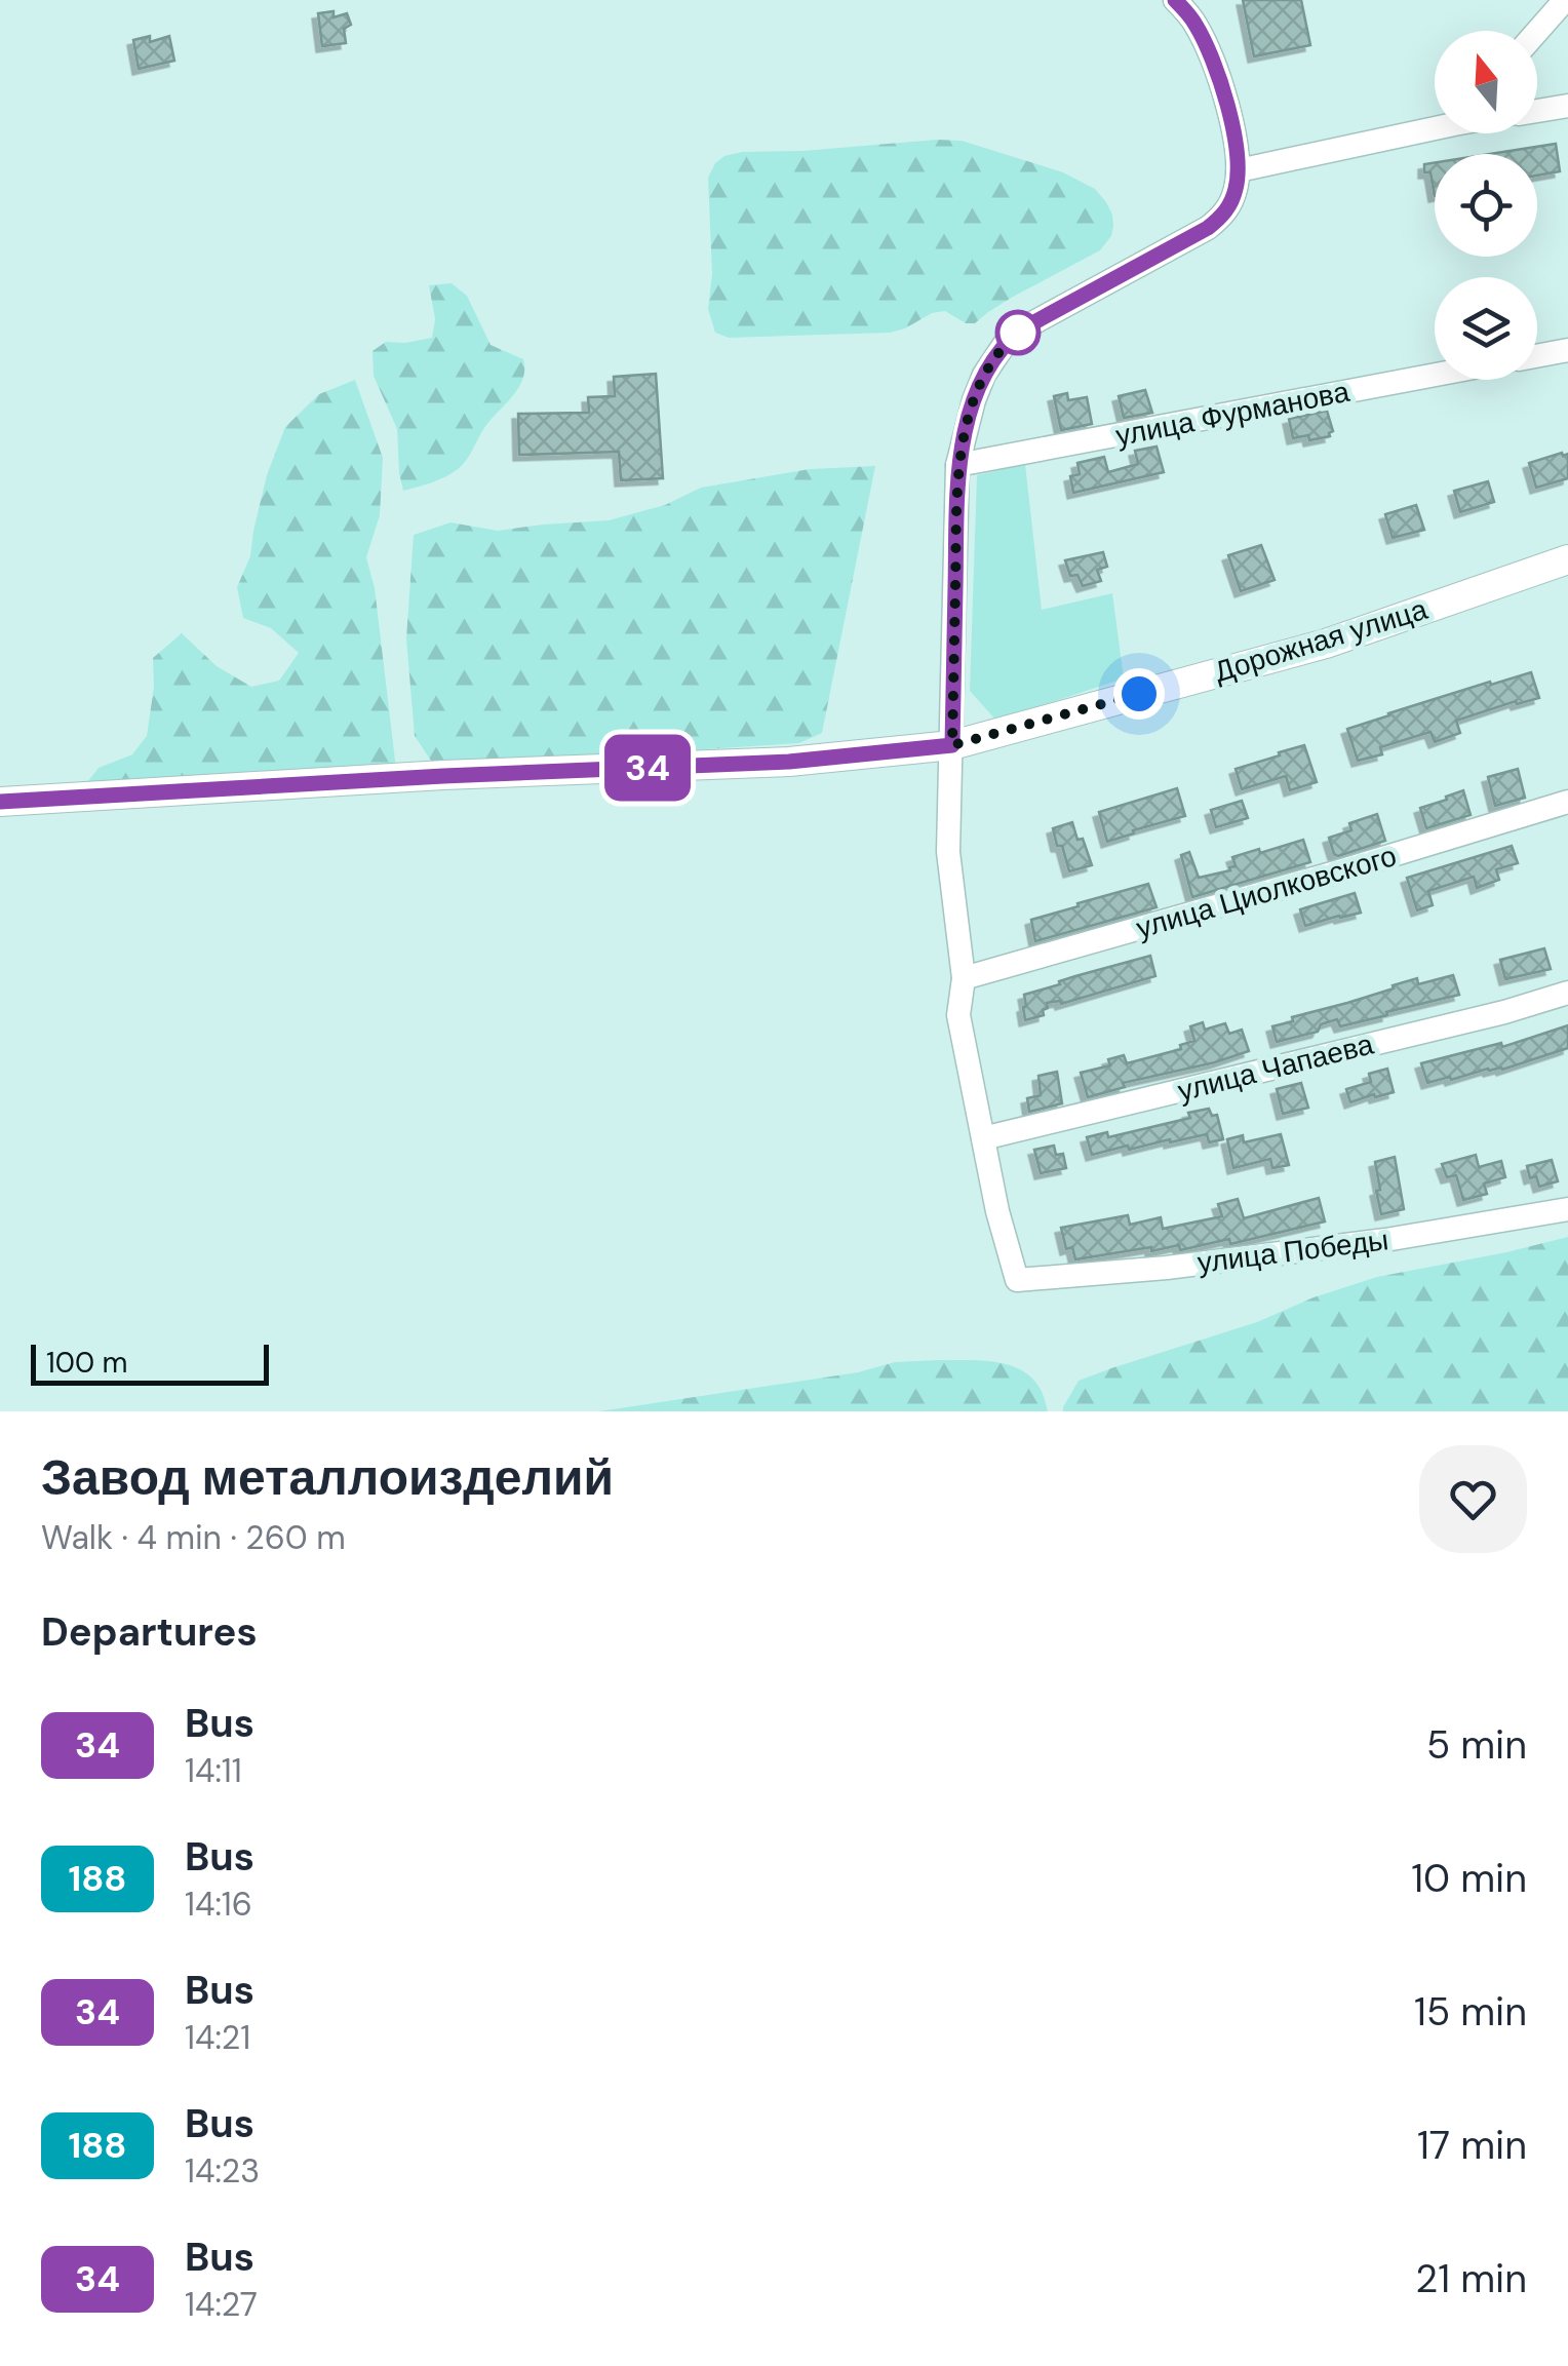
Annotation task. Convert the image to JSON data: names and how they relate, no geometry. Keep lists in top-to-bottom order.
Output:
{
  "streets": {
    "main road": ["Дорожная улица"],
    "street": [
      "улица Фурманова",
      "улица Циолковского",
      "улица Чапаева",
      "улица Победы"
    ]
  },
  "crossings": [
    ["улица Чапаева", "улица Победы"]
  ],
  "lines": ["bus line 34"],
  "scale_bar": "100 m",
  "north": "top",
  "page": {
    "on_map": "34",
    "scale": "100 m",
    "heading": [
      ["Завод металлоизделий", "Walk · 4 min · 260 m"],
      "Departures"
    ],
    "list": [
      {
        "mark": "34",
        "name": "Bus",
        "note": "14:11",
        "value": "5 min"
      },
      {
        "mark": "188",
        "name": "Bus",
        "note": "14:16",
        "value": "10 min"
      },
      {
        "mark": "34",
        "name": "Bus",
        "note": "14:21",
        "value": "15 min"
      },
      {
        "mark": "188",
        "name": "Bus",
        "note": "14:23",
        "value": "17 min"
      },
      {
        "mark": "34",
        "name": "Bus",
        "note": "14:27",
        "value": "21 min"
      }
    ]
  }
}
